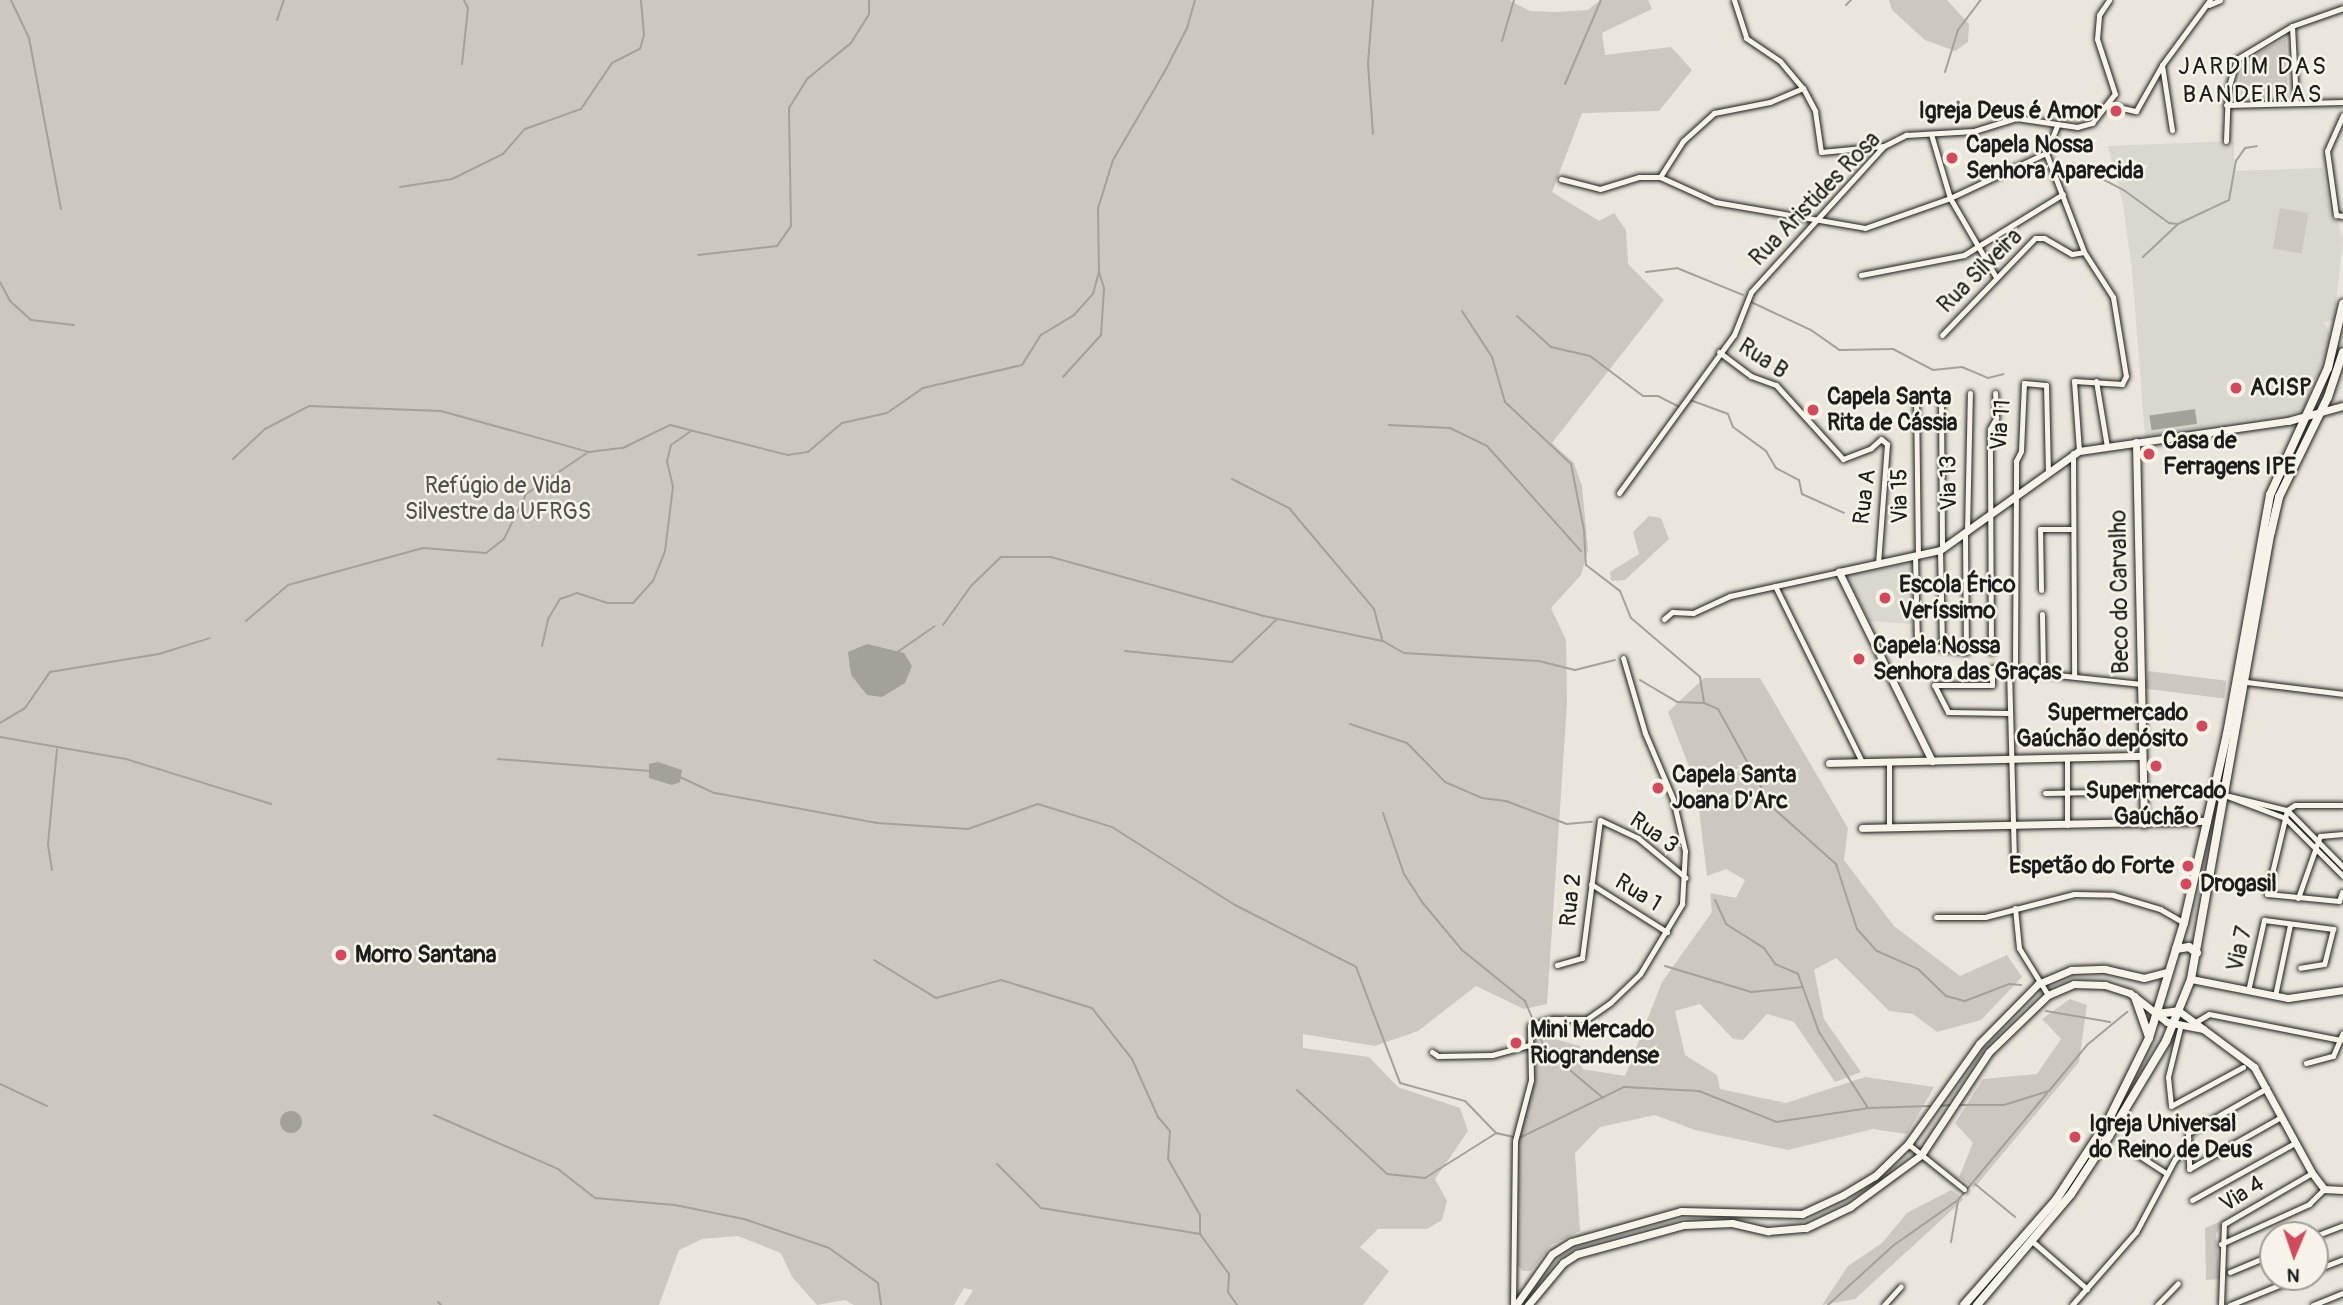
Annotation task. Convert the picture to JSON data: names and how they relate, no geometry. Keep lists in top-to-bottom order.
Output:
{
  "streets": {
    "street": [
      "Rua Aristides Rosa",
      "Rua Silveira",
      "Rua B",
      "Via 11",
      "Via 13",
      "Via 15",
      "Rua A",
      "Beco do Carvalho",
      "Rua 3",
      "Rua 1",
      "Rua 2",
      "Via 7",
      "Via 4"
    ]
  },
  "crossings": [
    ["Rua Aristides Rosa", "Rua B"],
    ["Rua B", "Rua A"],
    ["Via 13", "Via 15"],
    ["Rua 3", "Rua 2"],
    ["Rua 1", "Rua 2"]
  ],
  "districts": ["JARDIM DAS BANDEIRAS"],
  "parks": ["Refúgio de Vida Silvestre da UFRGS"],
  "places": [
    "Igreja Deus é Amor",
    "Capela Nossa Senhora Aparecida",
    "ACISP",
    "Capela Santa Rita de Cássia",
    "Casa de Ferragens IPE",
    "Escola Érico Veríssimo",
    "Capela Nossa Senhora das Graças",
    "Supermercado Gaúchão depósito",
    "Supermercado Gaúchão",
    "Capela Santa Joana D'Arc",
    "Espetão do Forte",
    "Drogasil",
    "Morro Santana",
    "Mini Mercado Riograndense",
    "Igreja Universal do Reino de Deus"
  ],
  "north": "bottom"
}
